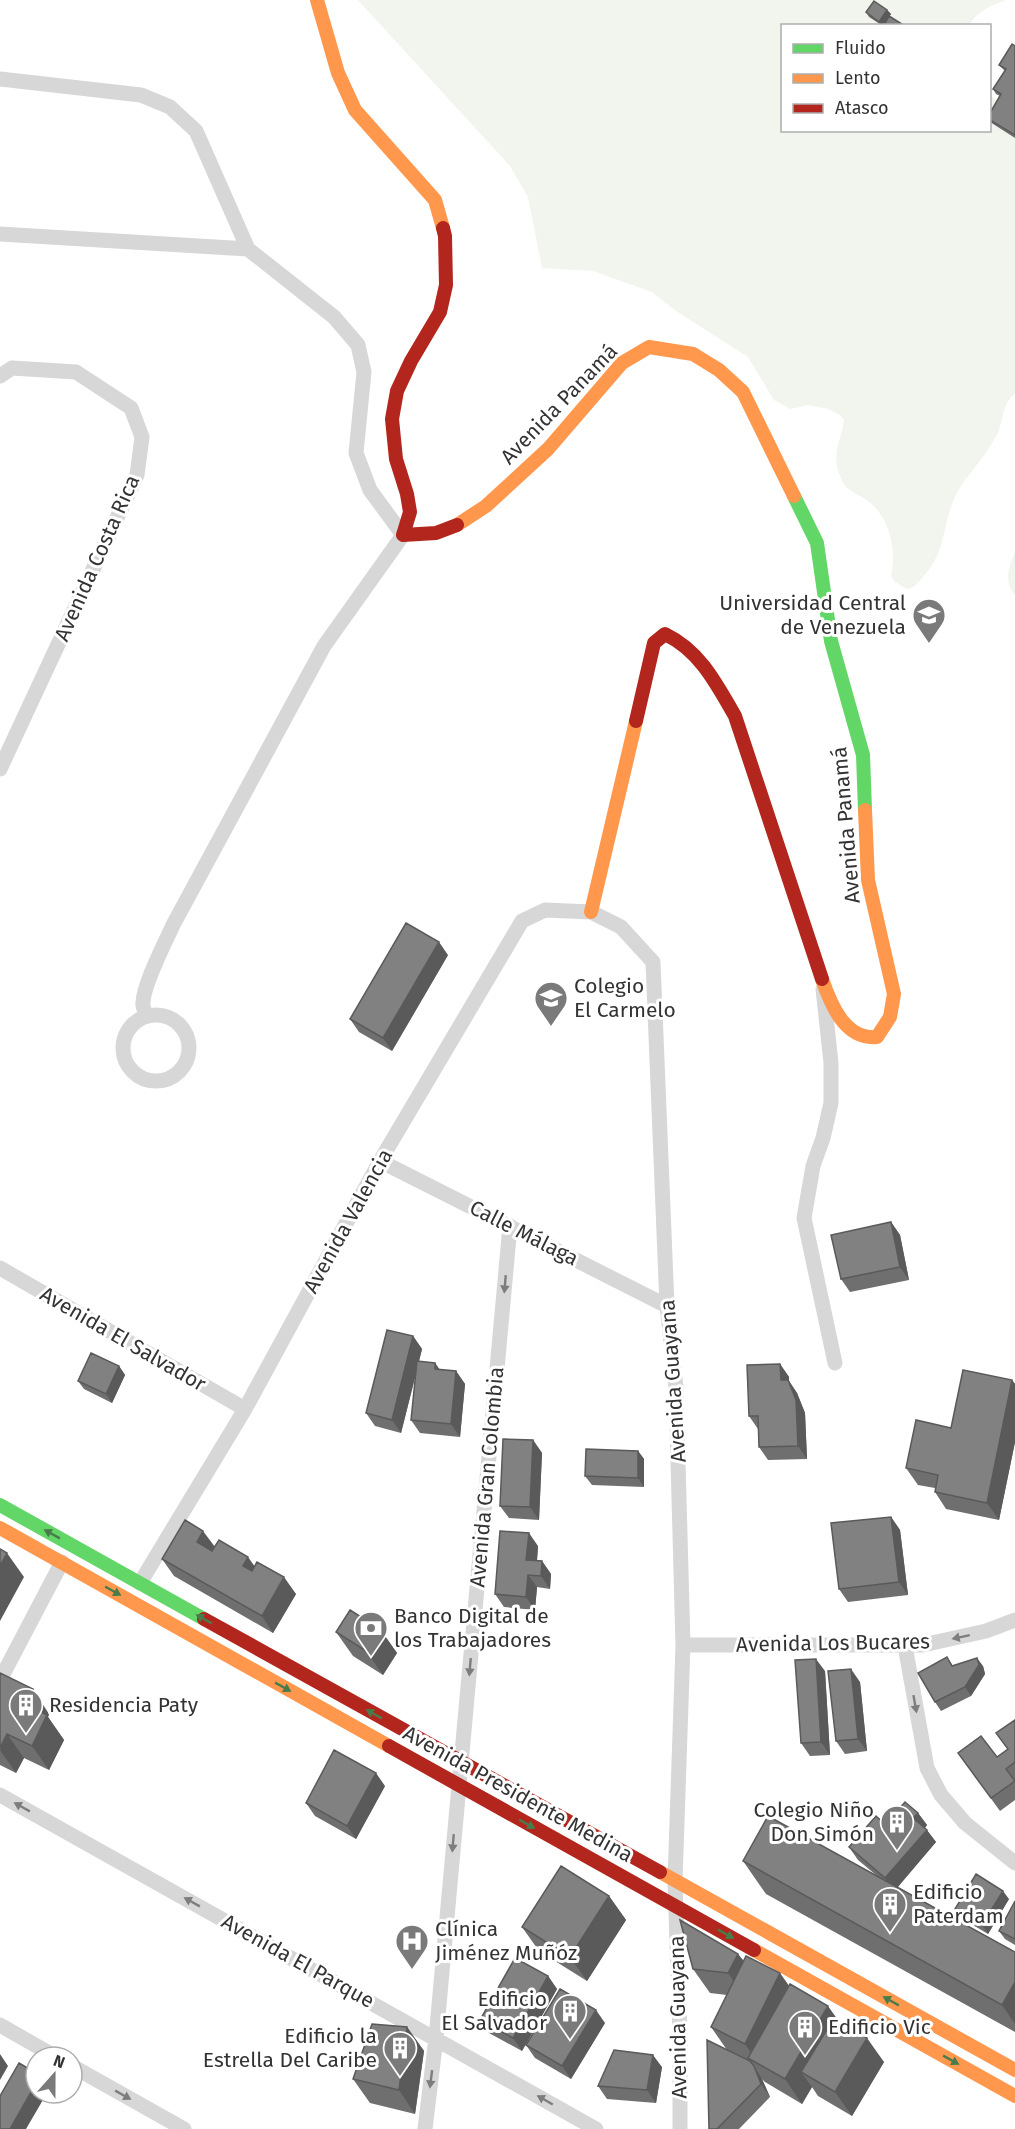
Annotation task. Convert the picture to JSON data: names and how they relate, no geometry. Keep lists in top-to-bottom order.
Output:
{
  "streets": {
    "street": [
      "Avenida Panamá",
      "Avenida Costa Rica",
      "Avenida Valencia",
      "Calle Málaga",
      "Avenida El Salvador",
      "Avenida Guayana",
      "Avenida Gran Colombia",
      "Avenida Los Bucares",
      "Avenida Presidente Medina",
      "Avenida El Parque"
    ]
  },
  "crossings": [
    ["Avenida Panamá", "Avenida Valencia"],
    ["Avenida Panamá", "Avenida Guayana"],
    ["Avenida Valencia", "Calle Málaga"],
    ["Avenida Valencia", "Avenida El Salvador"],
    ["Avenida Valencia", "Avenida Guayana"],
    ["Avenida Valencia", "Avenida Presidente Medina"],
    ["Calle Málaga", "Avenida Guayana"],
    ["Calle Málaga", "Avenida Gran Colombia"],
    ["Avenida Guayana", "Avenida Los Bucares"],
    ["Avenida Guayana", "Avenida Presidente Medina"],
    ["Avenida Gran Colombia", "Avenida Presidente Medina"]
  ],
  "one_way": ["Avenida Gran Colombia", "Avenida El Parque"],
  "places": {
    "school or university": ["Universidad Central de Venezuela", "Colegio El Carmelo"],
    "bank": ["Banco Digital de los Trabajadores"],
    "building": [
      "Residencia Paty",
      "Colegio Niño Don Simón",
      "Edificio Paterdam",
      "Edificio El Salvador",
      "Edificio Vic",
      "Edificio la Estrella Del Caribe"
    ],
    "hospital": ["Clínica Jiménez Muñóz"]
  },
  "legend": ["Fluido", "Lento", "Atasco"],
  "north": "top"
}
